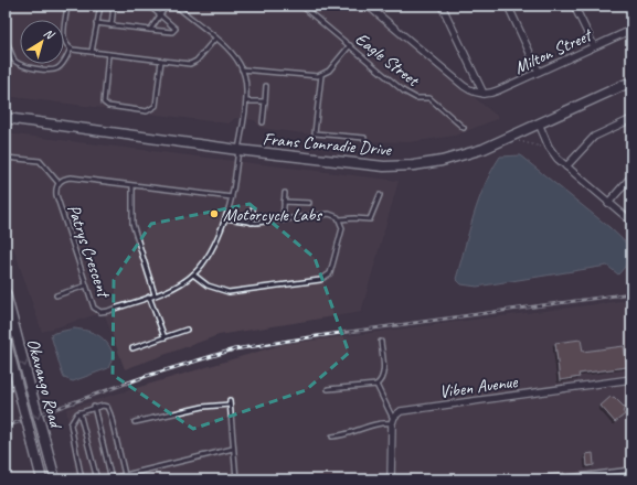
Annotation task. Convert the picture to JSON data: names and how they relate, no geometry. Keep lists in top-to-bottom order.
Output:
{
  "streets": {
    "street": [
      "Milton Street",
      "Frans Conradie Drive",
      "Okavango Road",
      "Viben Avenue"
    ],
    "lane": ["Eagle Street", "Patrys Crescent"]
  },
  "crossings": [
    ["Frans Conradie Drive", "Patrys Crescent"]
  ],
  "places": ["Motorcycle Labs"],
  "north": "top right"
}
